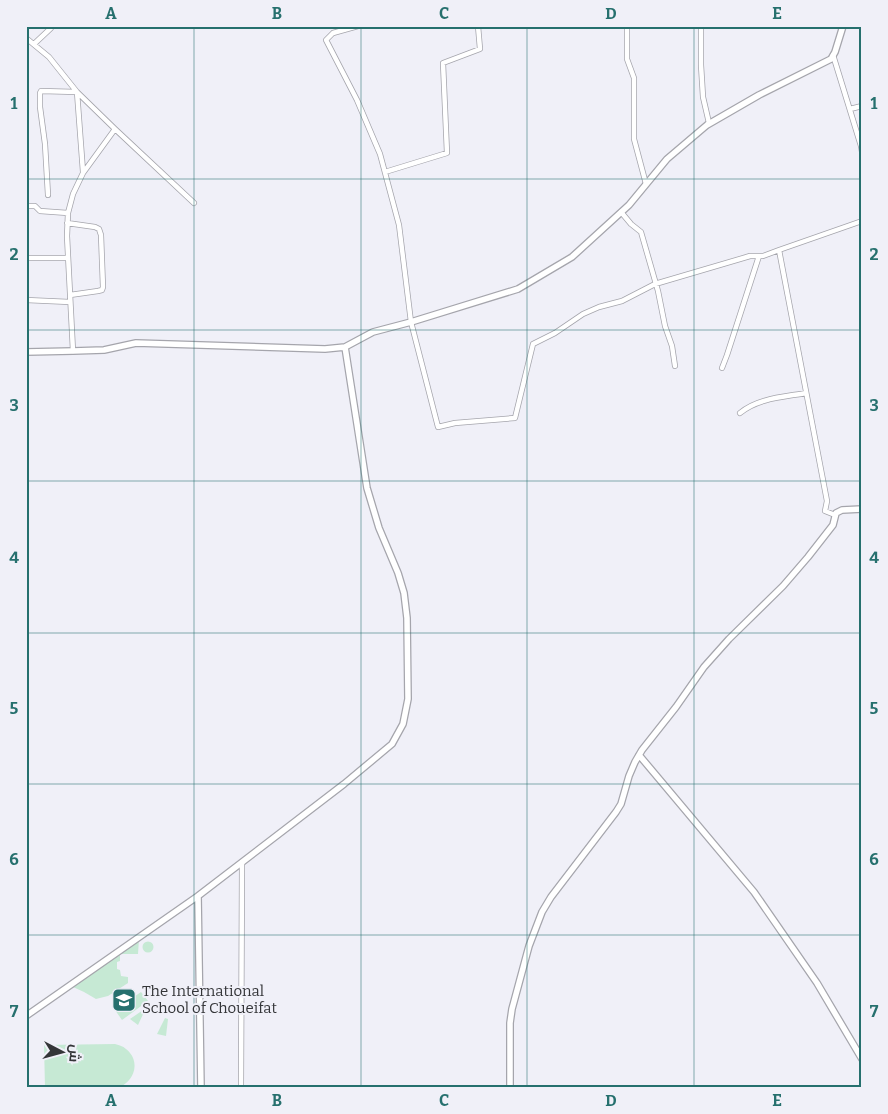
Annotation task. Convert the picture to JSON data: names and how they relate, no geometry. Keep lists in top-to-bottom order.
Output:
{
  "places": {
    "school or university": ["The International School of Choueifat"]
  },
  "north": "right",
  "grid": {
    "columns": [
      "A",
      "B",
      "C",
      "D",
      "E"
    ],
    "rows": [
      "1",
      "2",
      "3",
      "4",
      "5",
      "6",
      "7"
    ]
  }
}
